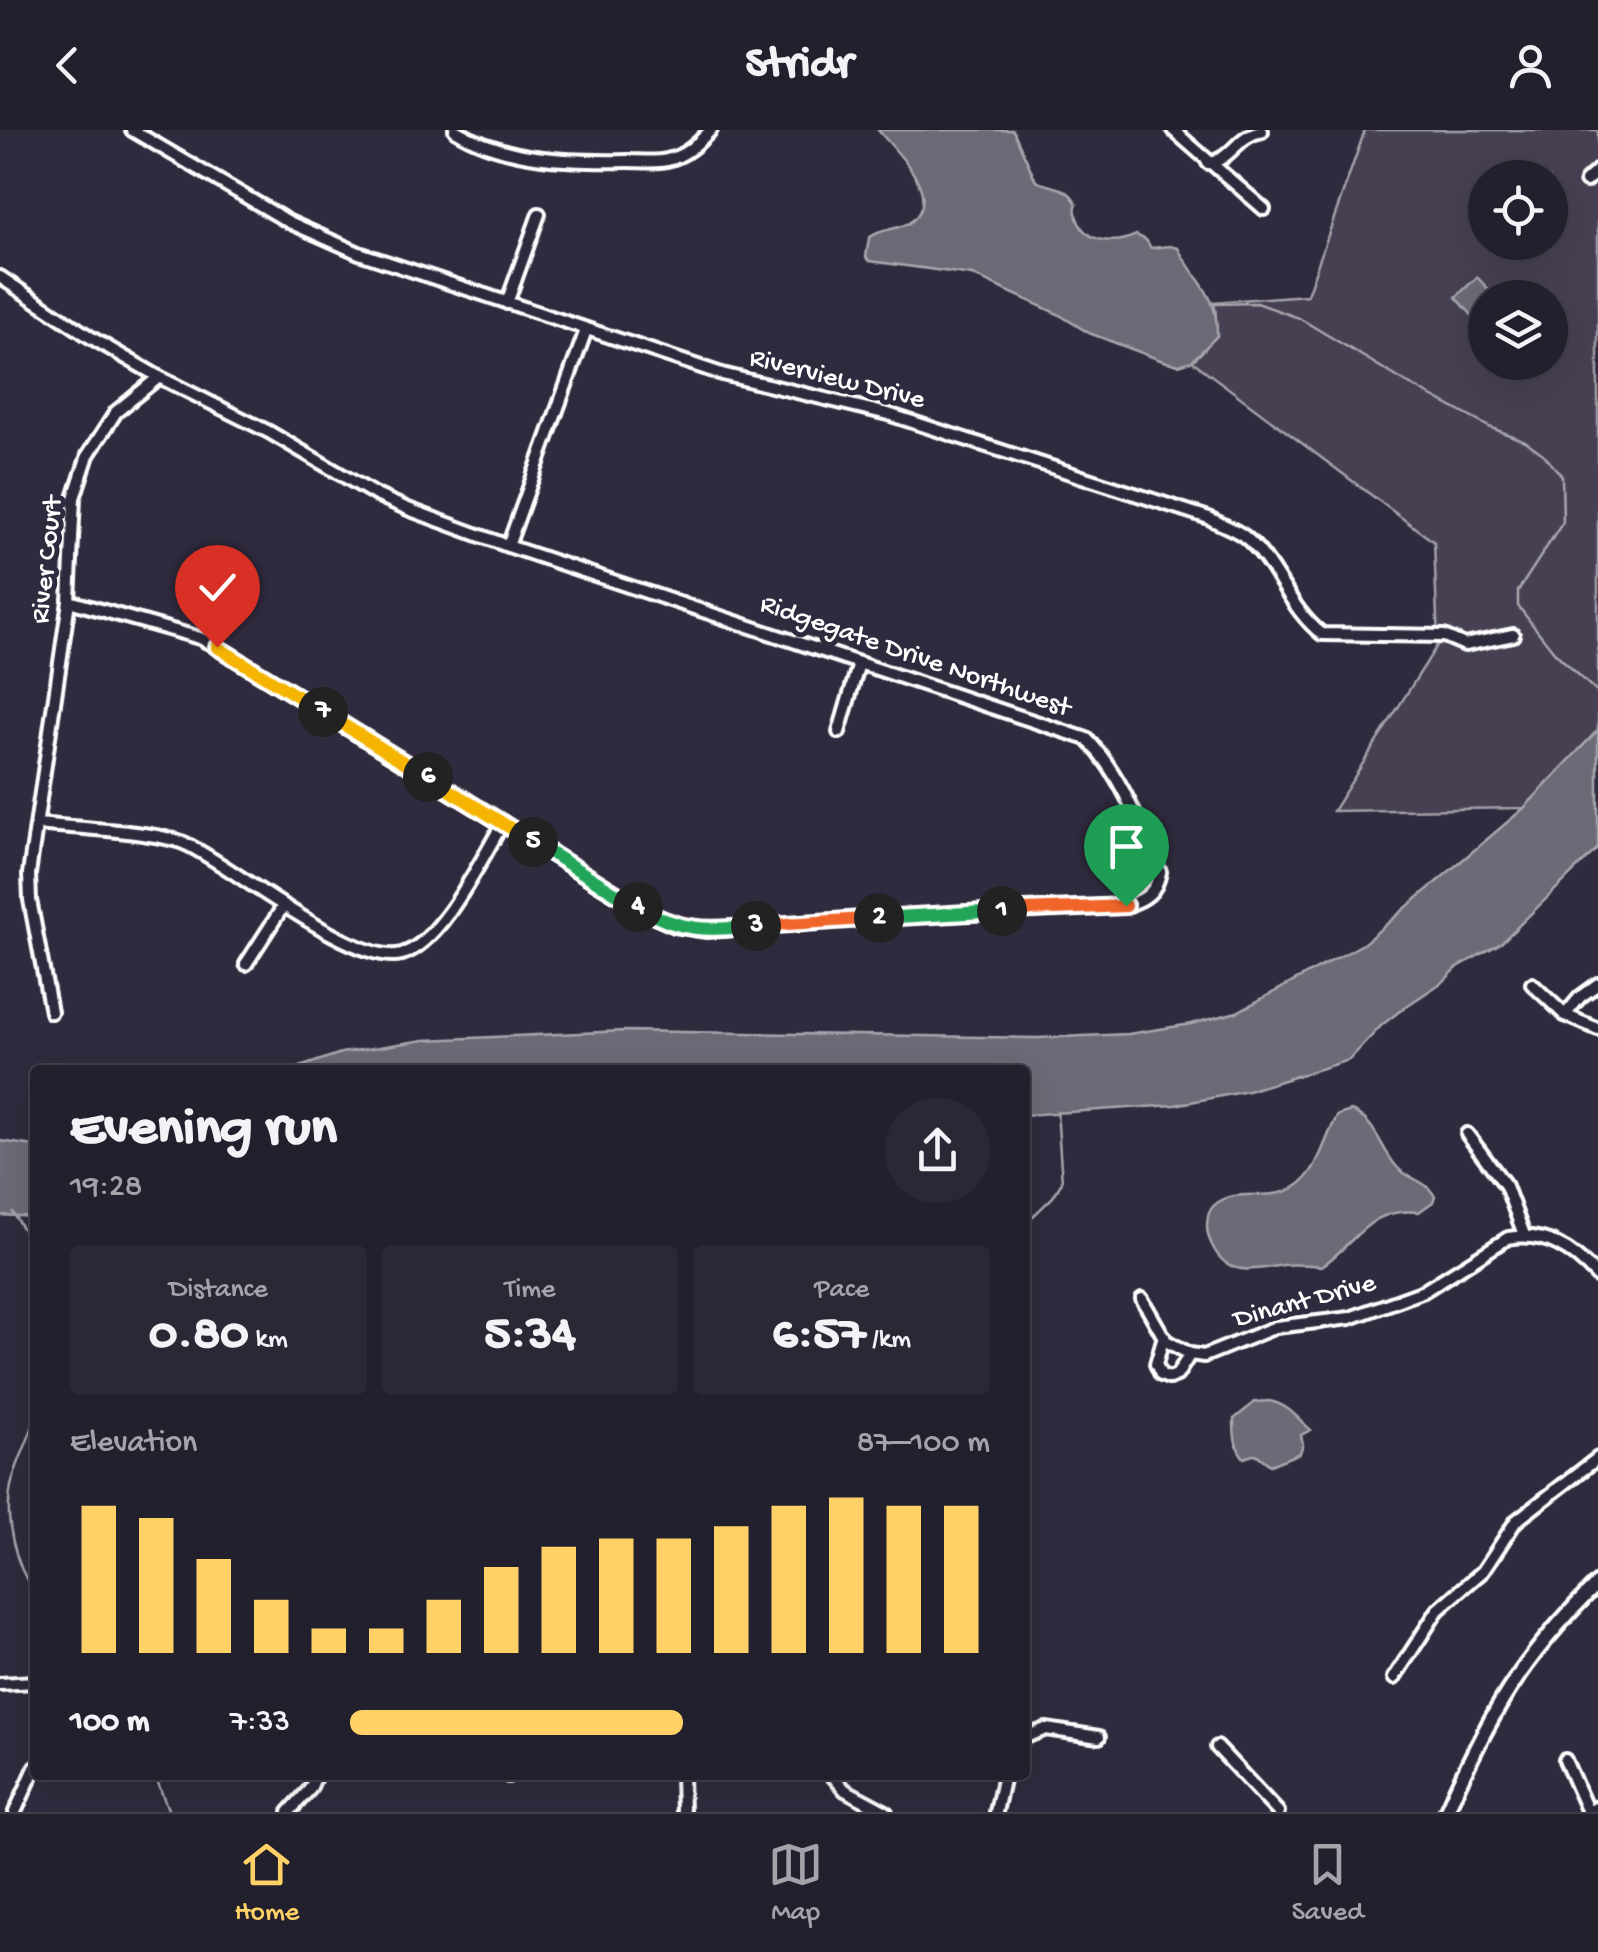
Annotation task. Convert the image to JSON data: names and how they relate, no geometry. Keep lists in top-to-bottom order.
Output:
{
  "streets": {
    "street": [
      "Riverview Drive",
      "River Court",
      "Ridgegate Drive Northwest",
      "Dinant Drive"
    ]
  },
  "crossings": [
    ["River Court", "Ridgegate Drive Northwest"]
  ],
  "page": {
    "header": "Stridr",
    "pins": [
      "7",
      "6",
      "5",
      "4",
      "1",
      "2",
      "3"
    ],
    "heading": ["Evening run", "19:28"],
    "stats": [
      ["Distance", "0.80 km"],
      ["Time", "5:34"],
      ["Pace", "6:57 /km"]
    ],
    "chart": ["Elevation", "87–100 m"],
    "list": [
      {
        "name": "100 m",
        "note": "7:33"
      }
    ],
    "tabs": ["Home", "Map", "Saved"]
  }
}
